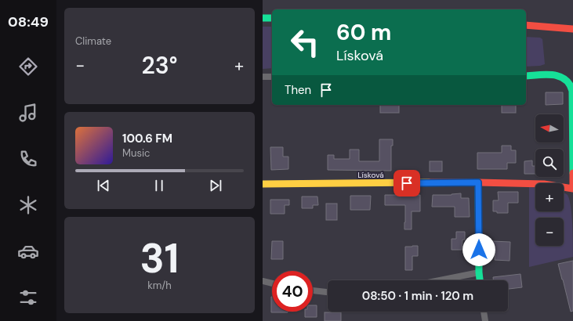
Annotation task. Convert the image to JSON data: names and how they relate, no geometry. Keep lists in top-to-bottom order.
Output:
{
  "streets": {
    "street": ["Lísková"]
  },
  "north": "left",
  "page": {
    "tabs": "08:49",
    "tile": [
      "Climate",
      ["31", "km/h"]
    ],
    "turn": ["60 m", "Lísková"],
    "heat": ["−", "23°", "+"],
    "then": "Then",
    "map_buttons": ["+", "−"],
    "song": ["100.6 FM", "Music"],
    "limit": "40",
    "trip": "08:50 · 1 min · 120 m"
  }
}
